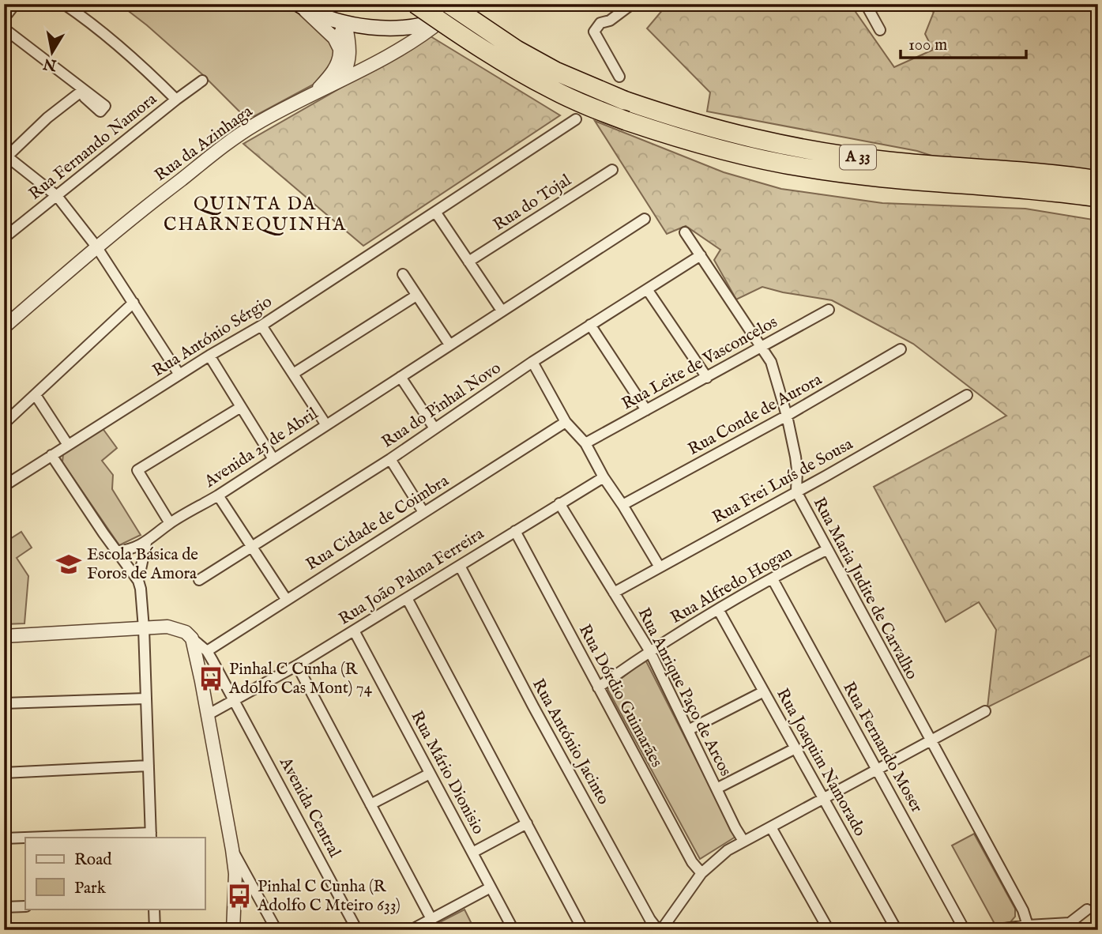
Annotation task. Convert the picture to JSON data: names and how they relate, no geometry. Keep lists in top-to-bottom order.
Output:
{
  "streets": {
    "highway": ["A 33"],
    "street": [
      "Rua da Azinhaga",
      "Rua Fernando Namora",
      "Rua do Tojal",
      "Rua António Sérgio",
      "Rua Leite de Vasconcelos",
      "Rua do Pinhal Novo",
      "Rua Conde de Aurora",
      "Avenida 25 de Abril",
      "Rua Frei Luís de Sousa",
      "Rua Cidade de Coimbra",
      "Rua João Palma Ferreira",
      "Rua Alfredo Hogan",
      "Rua Maria Judite de Carvalho",
      "Rua Anrique Paço de Arcos",
      "Rua Dórdio Guimarães",
      "Rua António Jacinto",
      "Rua Fernando Moser",
      "Rua Joaquim Namorado",
      "Rua Mário Dionisio",
      "Avenida Central"
    ]
  },
  "crossings": [
    ["Rua da Azinhaga", "A 33"],
    ["Rua Leite de Vasconcelos", "Rua Maria Judite de Carvalho"],
    ["Rua do Pinhal Novo", "Rua Maria Judite de Carvalho"],
    ["Rua Conde de Aurora", "Rua Maria Judite de Carvalho"],
    ["Rua Frei Luís de Sousa", "Rua Maria Judite de Carvalho"],
    ["Rua Frei Luís de Sousa", "Rua Anrique Paço de Arcos"],
    ["Rua Cidade de Coimbra", "Avenida Central"],
    ["Rua João Palma Ferreira", "Rua Anrique Paço de Arcos"],
    ["Rua João Palma Ferreira", "Rua Dórdio Guimarães"],
    ["Rua João Palma Ferreira", "Rua António Jacinto"],
    ["Rua João Palma Ferreira", "Rua Mário Dionisio"],
    ["Rua João Palma Ferreira", "Avenida Central"],
    ["Rua Alfredo Hogan", "Rua Maria Judite de Carvalho"],
    ["Rua Alfredo Hogan", "Rua Anrique Paço de Arcos"],
    ["Rua Alfredo Hogan", "Rua Dórdio Guimarães"],
    ["Rua Alfredo Hogan", "Rua Fernando Moser"],
    ["Rua Alfredo Hogan", "Rua Joaquim Namorado"]
  ],
  "districts": ["QUINTA DA CHARNEQUINHA"],
  "places": {
    "school or university": ["Escola Básica de Foros de Amora"],
    "bus stop": ["Pinhal C Cunha (R Adolfo Cas Mont) 74", "Pinhal C Cunha (R Adolfo C Mteiro 633)"]
  },
  "legend": ["Road", "Park"],
  "scale_bar": "100 m",
  "north": "bottom"
}
